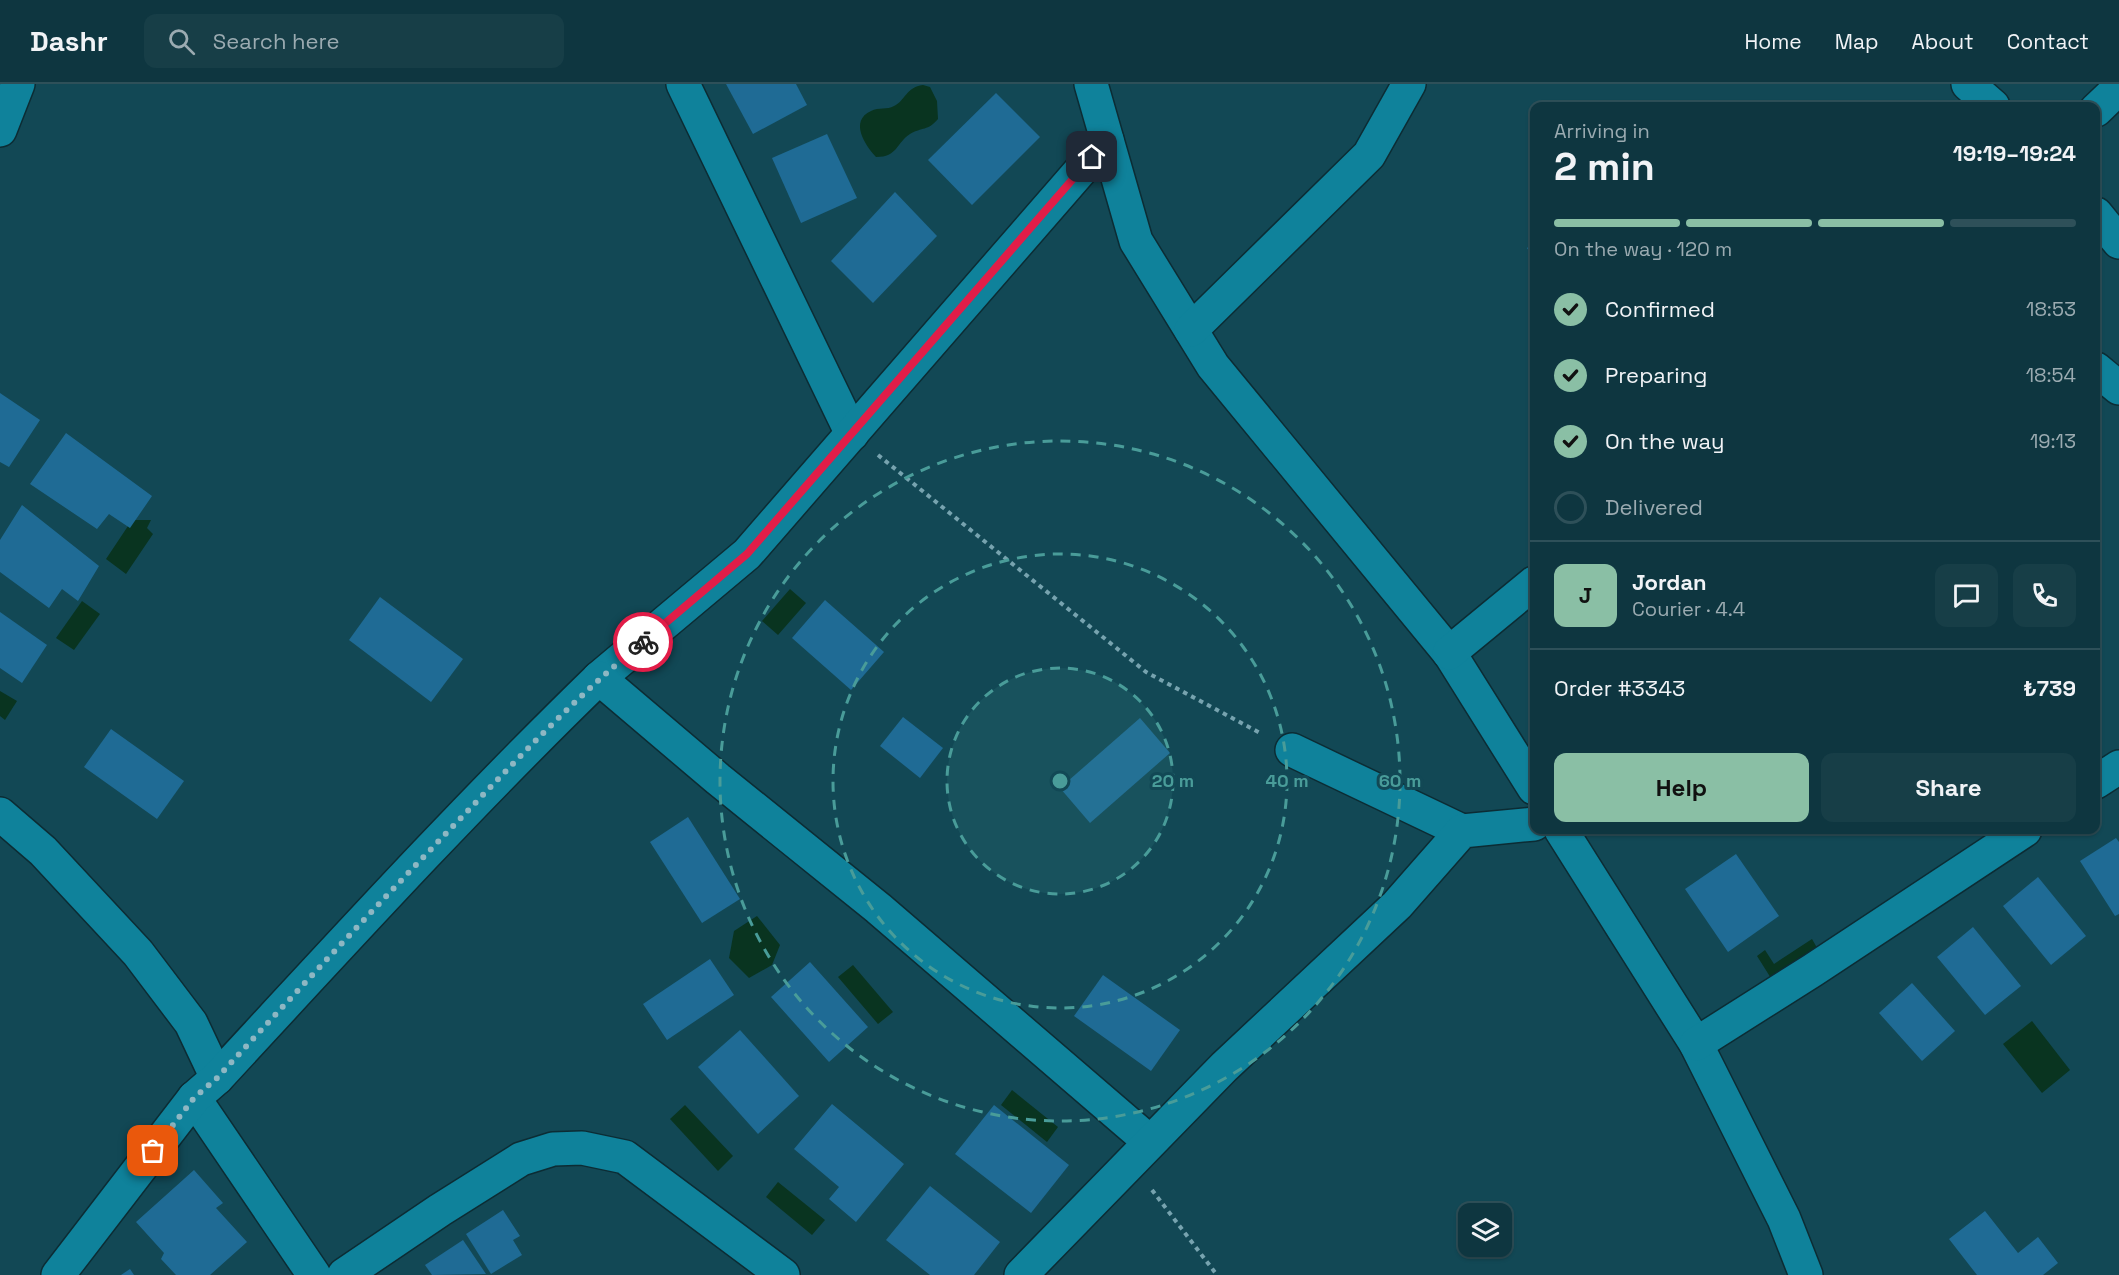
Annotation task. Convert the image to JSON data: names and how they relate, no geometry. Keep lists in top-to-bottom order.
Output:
{
  "page": {
    "header": "Dashr",
    "search": "Search here",
    "nav": [
      "Home",
      "Map",
      "About",
      "Contact"
    ],
    "heading": ["2 min", "Arriving in", "19:19–19:24"],
    "panel": [
      "Jordan",
      "Courier · 4.4",
      "Order #3343",
      "₺739"
    ],
    "bar": "On the way · 120 m",
    "list": [
      ["Confirmed", "18:53"],
      ["Preparing", "18:54"],
      ["On the way", "19:13"],
      "Delivered"
    ],
    "round": "J",
    "buttons": ["Help", "Share"]
  },
  "rings": ["20 m", "40 m", "60 m"]
}
